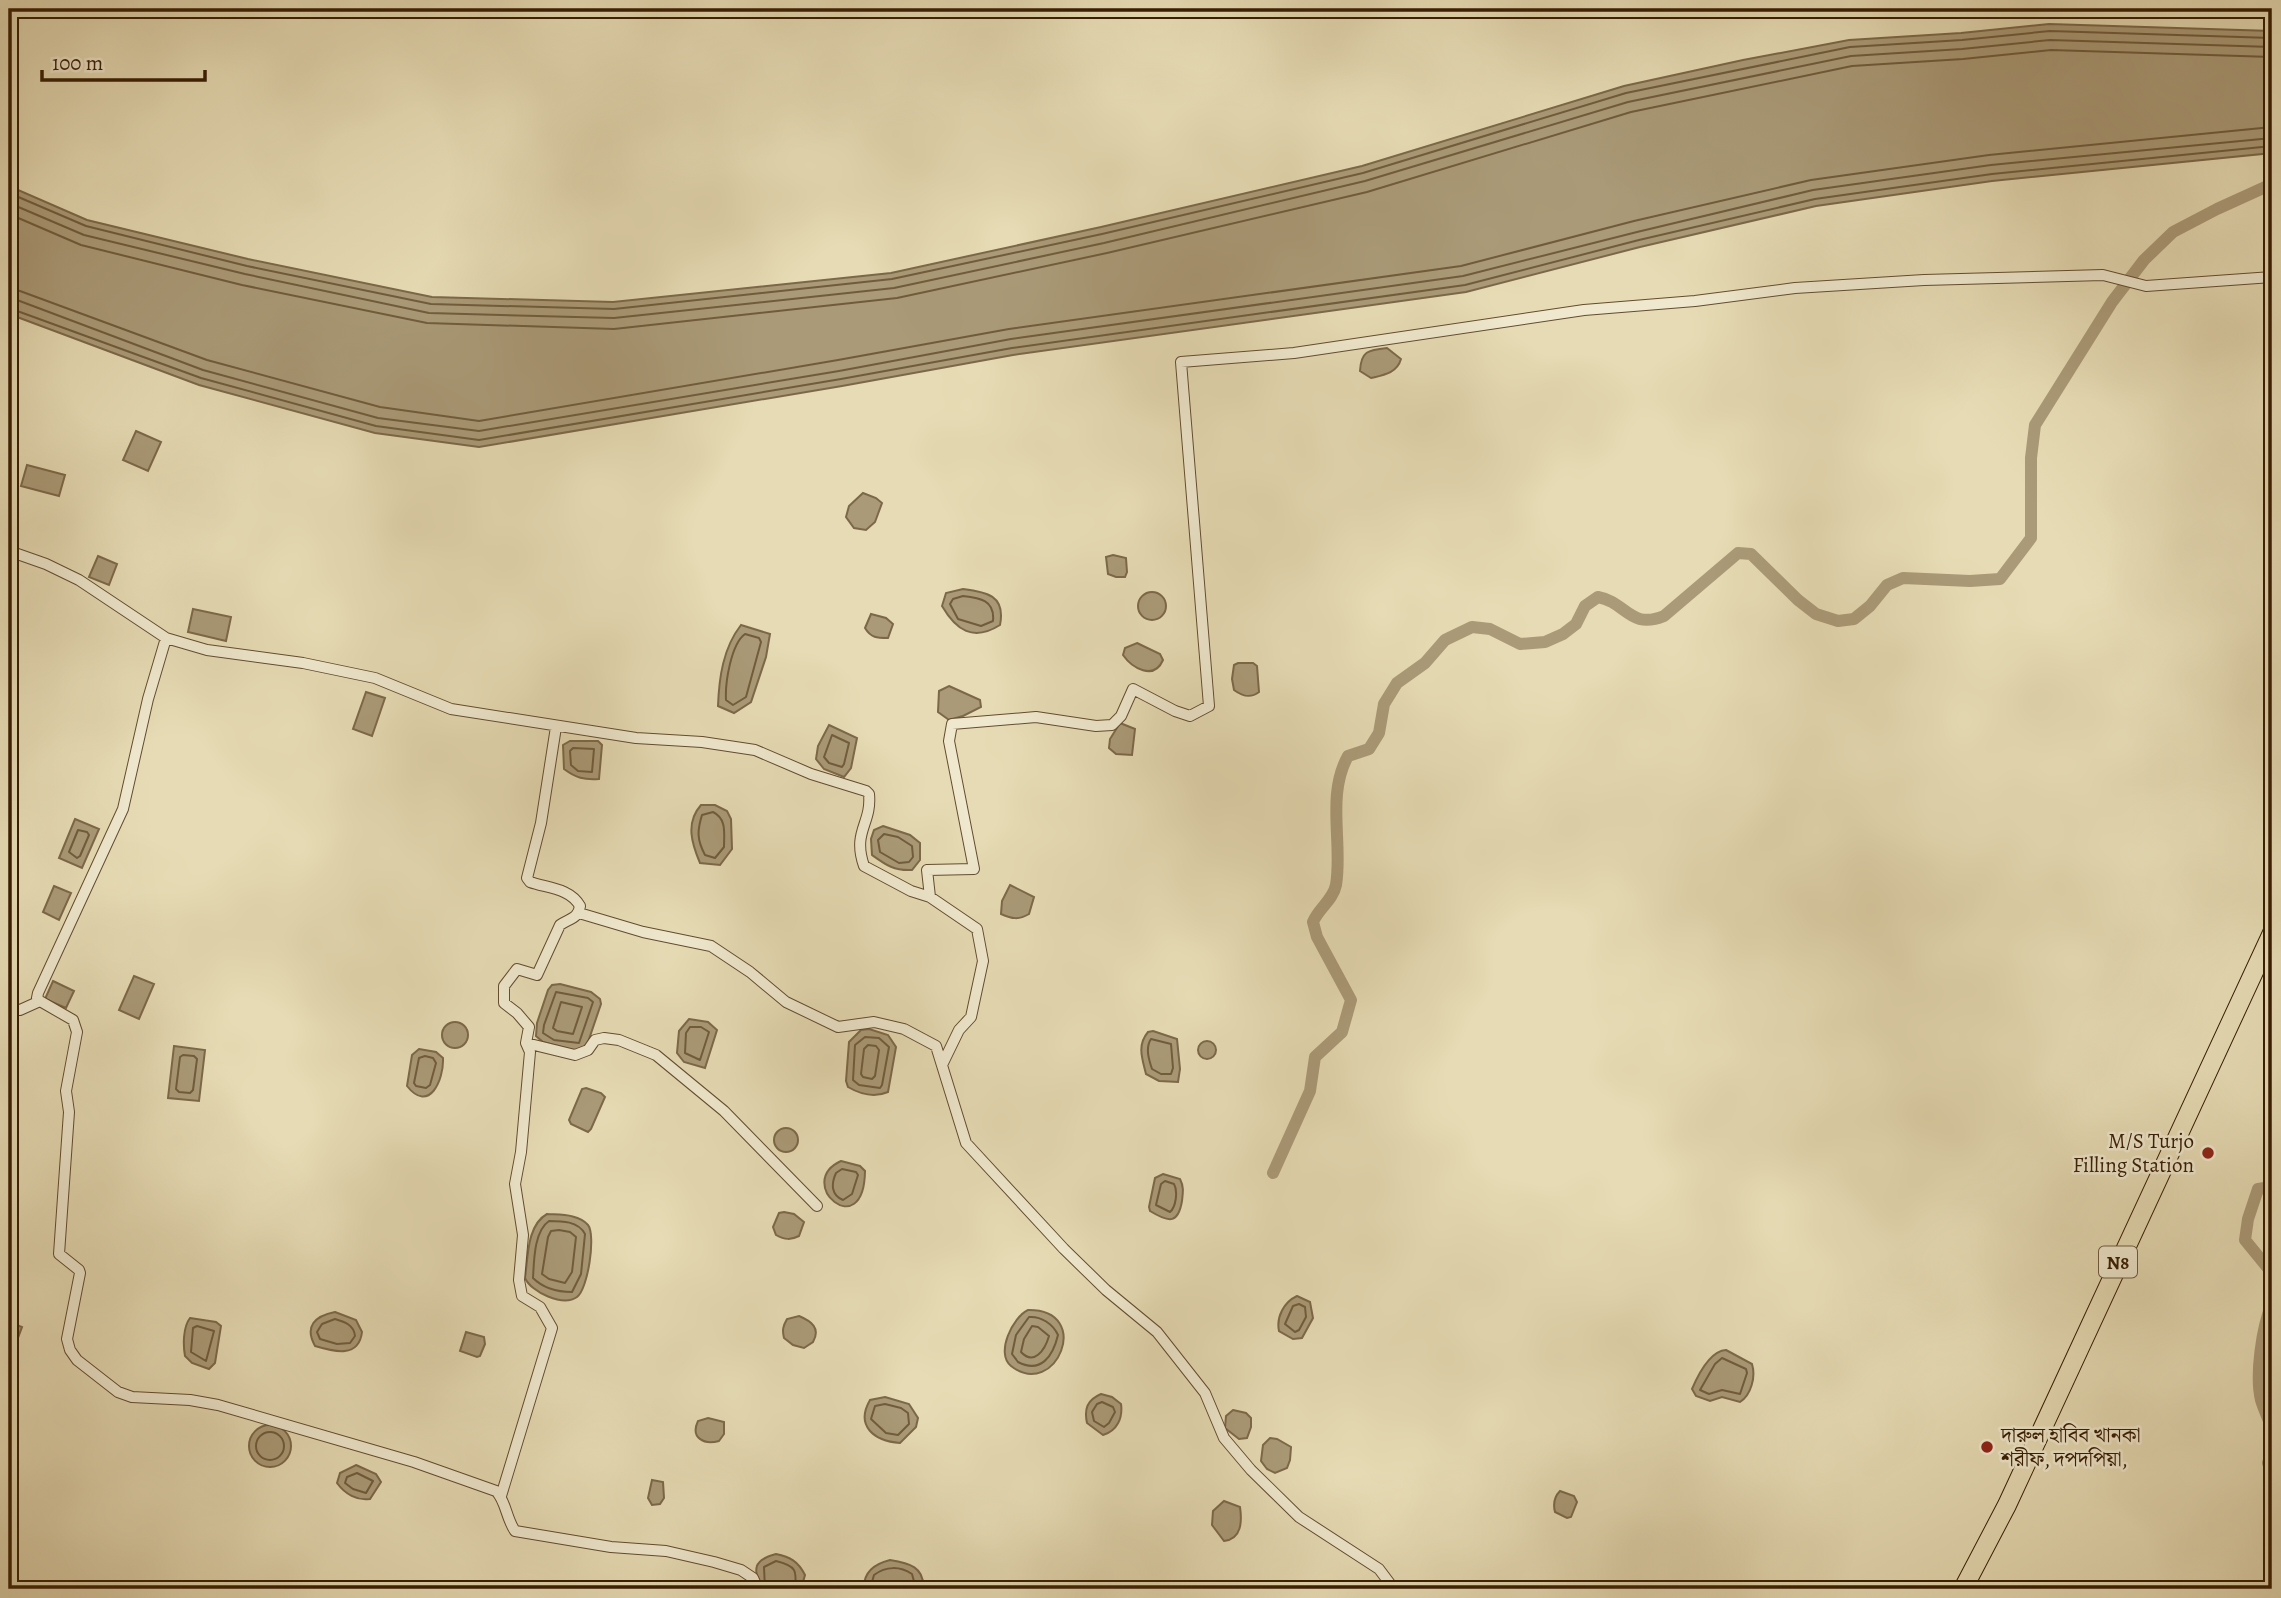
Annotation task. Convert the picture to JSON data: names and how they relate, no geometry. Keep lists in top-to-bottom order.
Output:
{
  "streets": {
    "highway": ["N8"]
  },
  "places": ["M/S Turjo Filling Station", "দারুল হাবিব খানকা শরীফ, দপদপিয়া,"],
  "scale_bar": "100 m"
}
